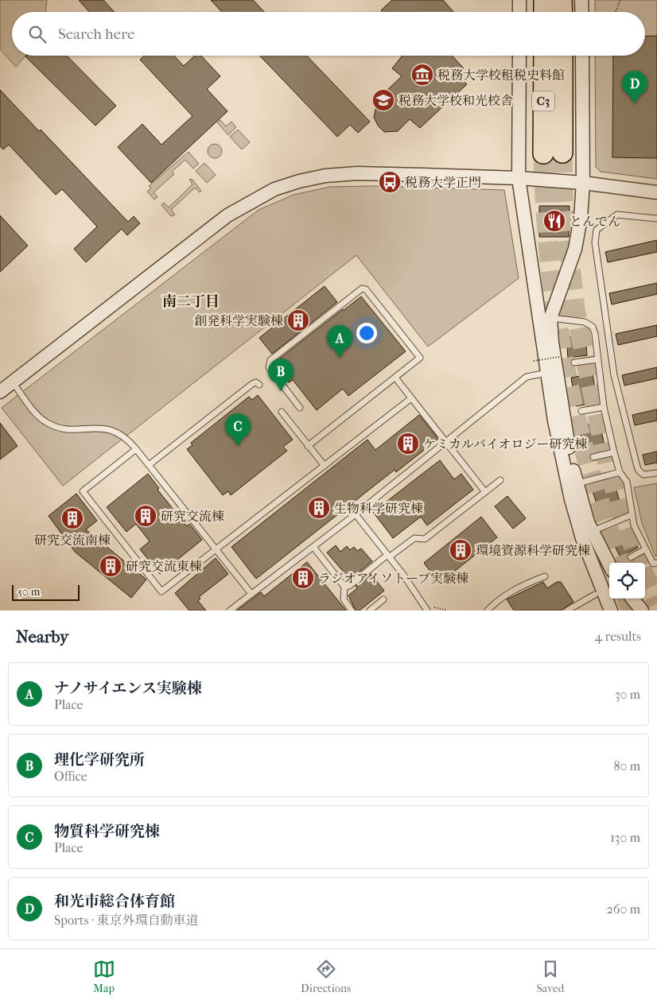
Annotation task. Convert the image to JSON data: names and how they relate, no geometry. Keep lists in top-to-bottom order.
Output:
{
  "streets": {
    "highway": ["C3"]
  },
  "districts": ["南二丁目"],
  "places": {
    "museum": ["税務大学校租税史料館"],
    "school or university": ["税務大学校和光校舎"],
    "bus stop": ["税務大学正門"],
    "restaurant": ["とんでん"],
    "building": [
      "創発科学実験棟",
      "ケミカルバイオロジー研究棟",
      "生物科学研究棟",
      "研究交流棟",
      "研究交流南棟",
      "環境資源科学研究棟",
      "研究交流東棟",
      "ラジオアイソトープ実験棟"
    ]
  },
  "scale_bar": "50 m",
  "page": {
    "search": "Search here",
    "pins": [
      "D",
      "A",
      "B",
      "C"
    ],
    "scale": "50 m",
    "heading": ["Nearby", "4 results"],
    "list": [
      {
        "mark": "A",
        "name": "ナノサイエンス実験棟",
        "note": "Place",
        "value": "30 m"
      },
      {
        "mark": "B",
        "name": "理化学研究所",
        "note": "Office",
        "value": "80 m"
      },
      {
        "mark": "C",
        "name": "物質科学研究棟",
        "note": "Place",
        "value": "130 m"
      },
      {
        "mark": "D",
        "name": "和光市総合体育館",
        "note": "Sports · 東京外環自動車道",
        "value": "260 m"
      }
    ],
    "nav": ["Map", "Directions", "Saved"]
  }
}
